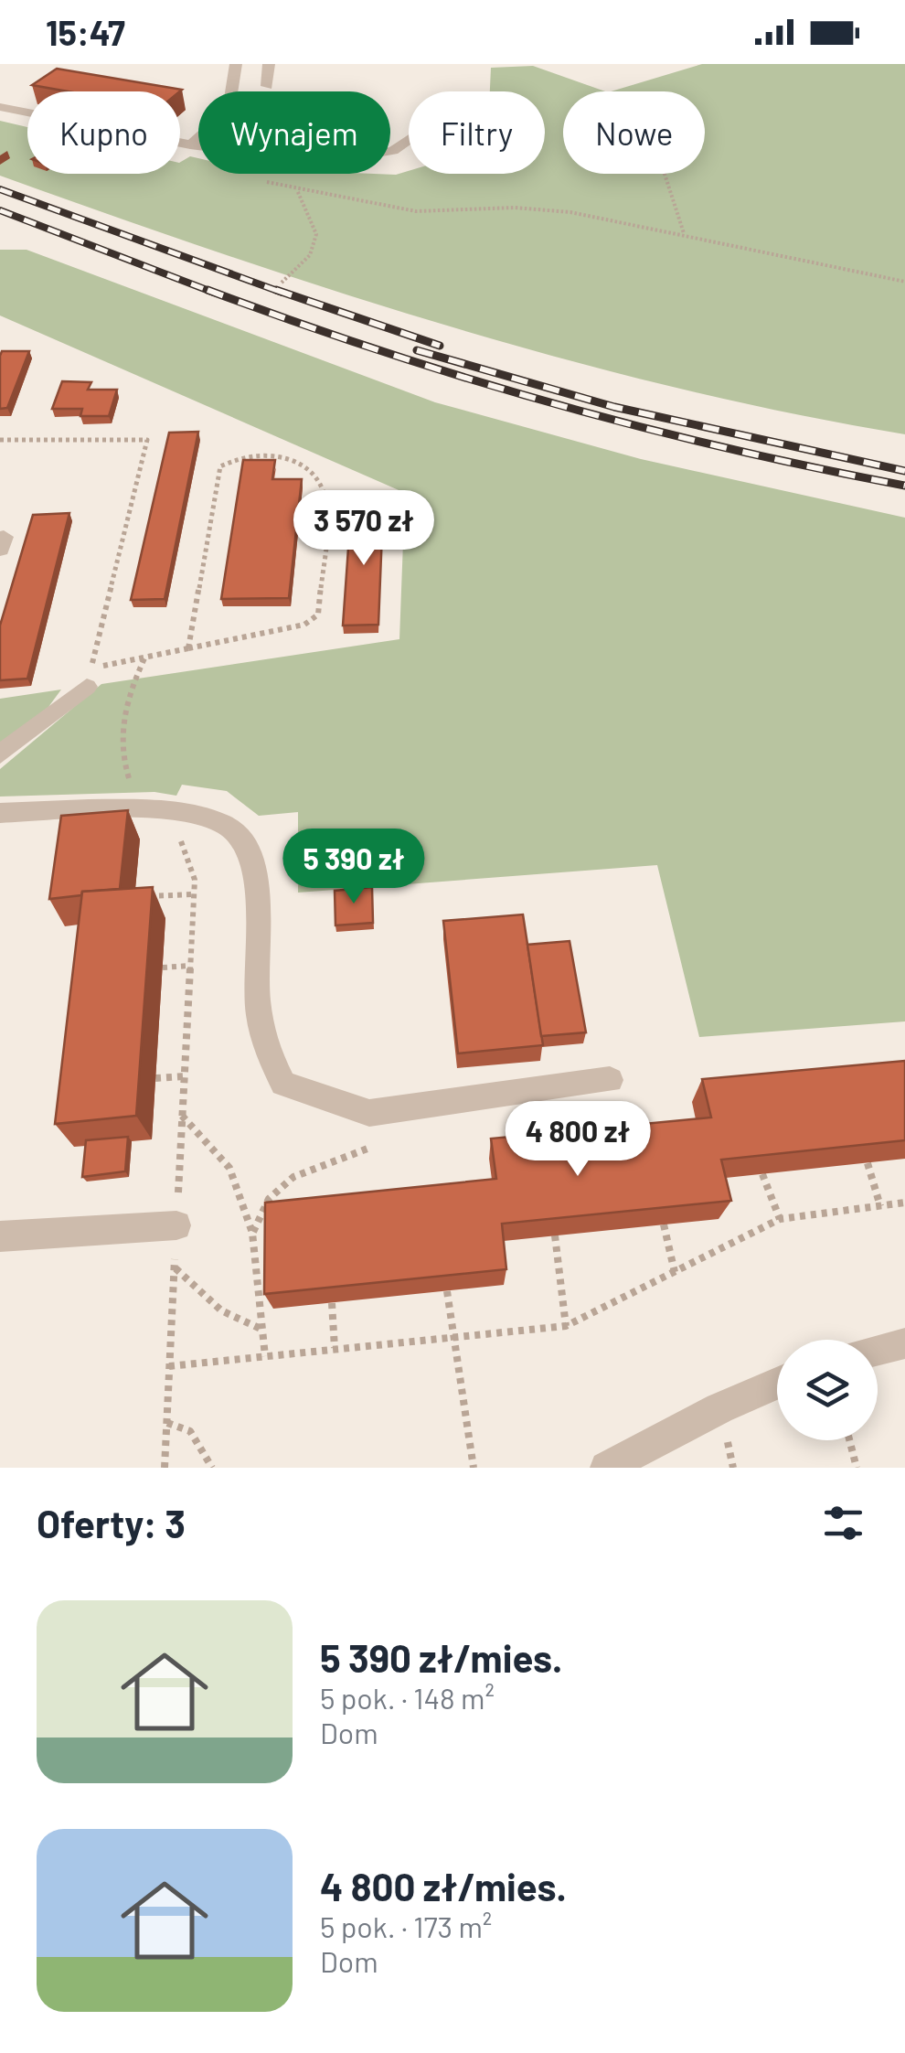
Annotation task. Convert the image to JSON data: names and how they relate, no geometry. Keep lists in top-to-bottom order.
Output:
{
  "page": {
    "status": "15:47",
    "chip": [
      "Kupno",
      "Wynajem",
      "Filtry",
      "Nowe"
    ],
    "price": ["3 570 zł", "5 390 zł", "4 800 zł"],
    "heading": "Oferty: 3",
    "list": [
      {
        "name": "5 390 zł/mies.",
        "note": "5 pok. · 148 m² · Dom"
      },
      {
        "name": "4 800 zł/mies.",
        "note": "5 pok. · 173 m² · Dom"
      }
    ]
  }
}
